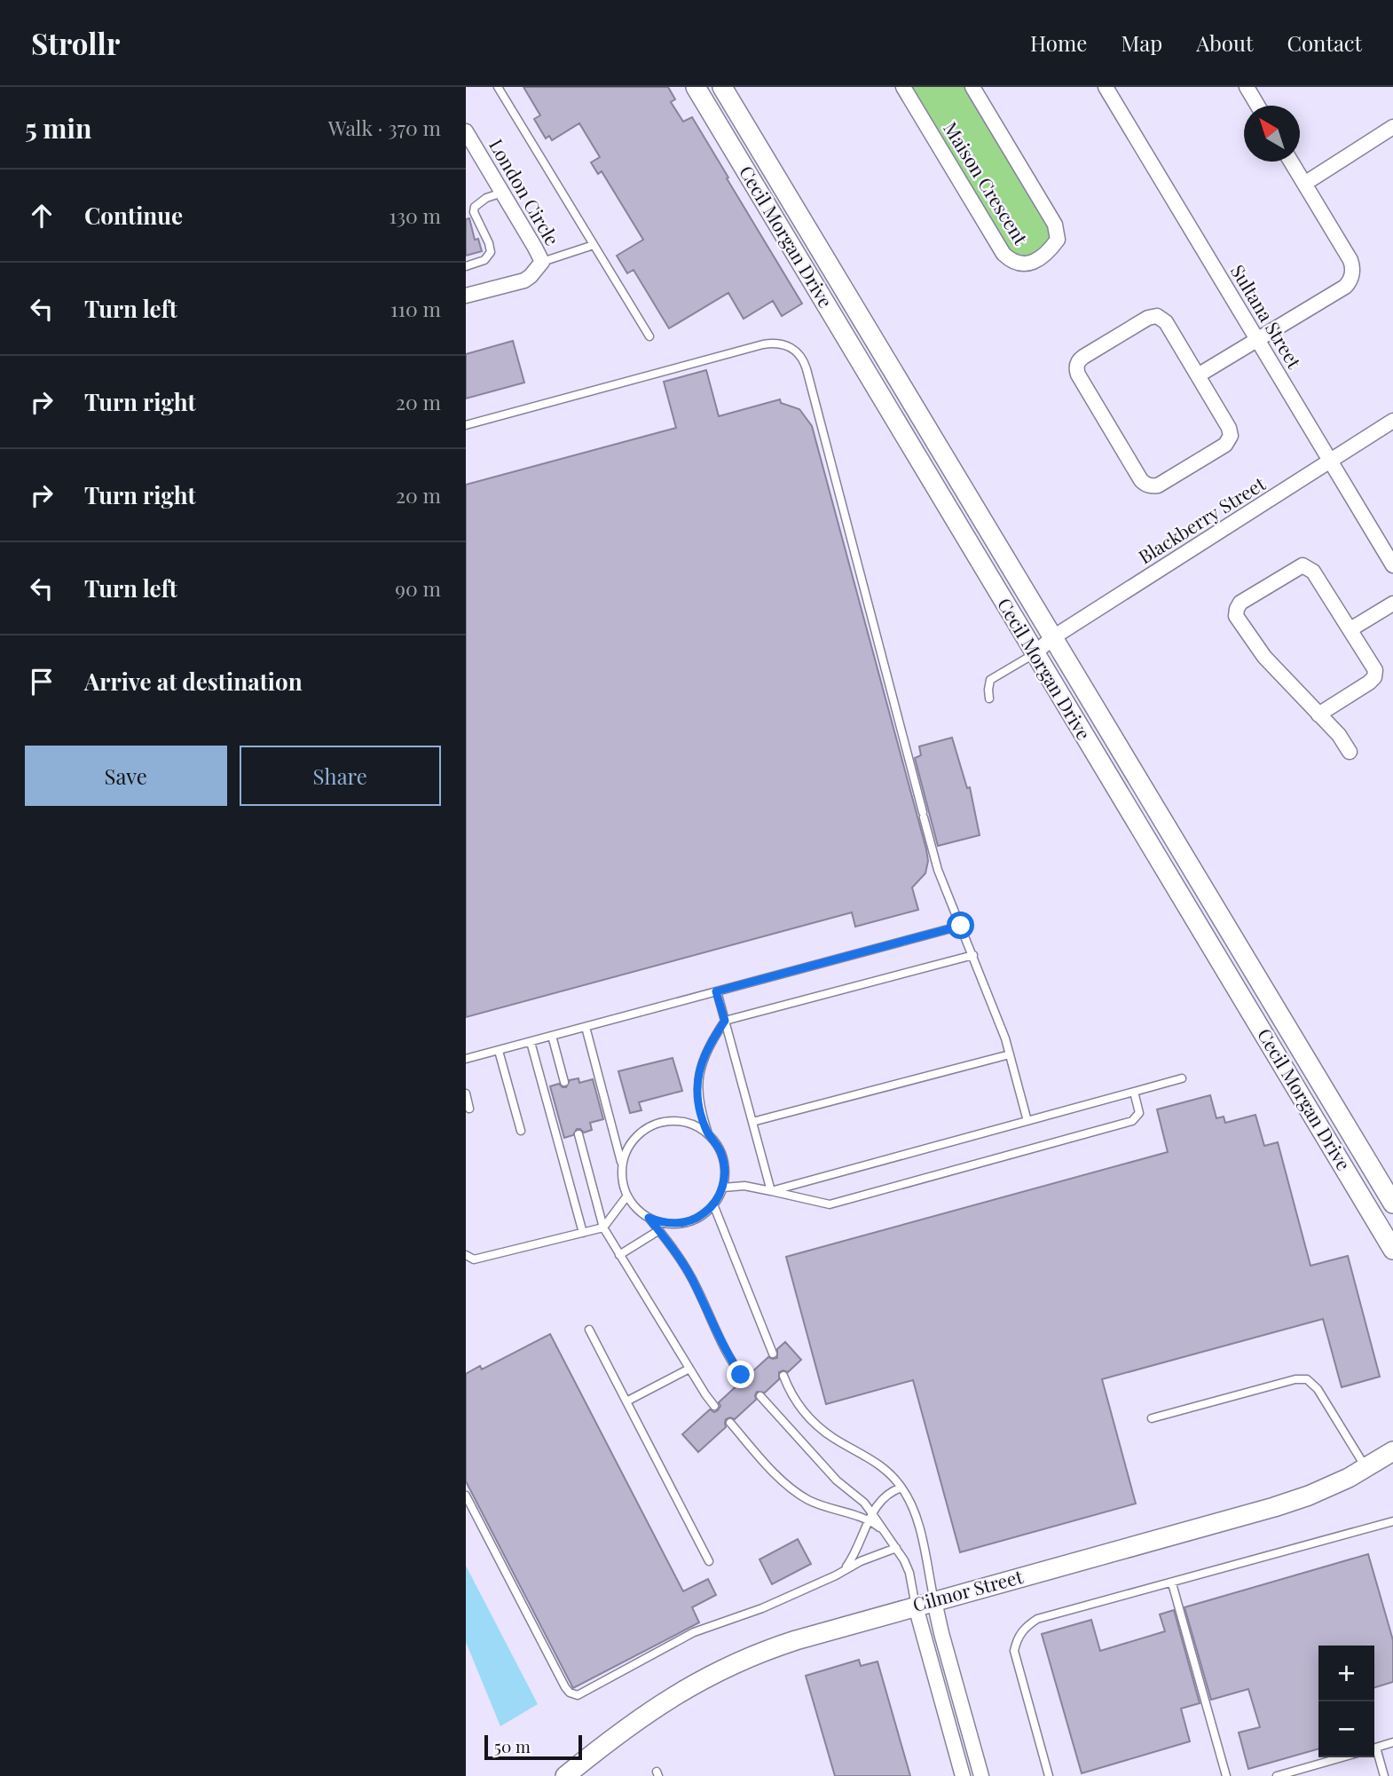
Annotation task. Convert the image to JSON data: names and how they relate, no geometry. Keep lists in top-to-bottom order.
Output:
{
  "streets": {
    "street": [
      "Maison Crescent",
      "London Circle",
      "Cecil Morgan Drive",
      "Sultana Street",
      "Blackberry Street",
      "Cilmor Street"
    ]
  },
  "crossings": [
    ["Cecil Morgan Drive", "Blackberry Street"],
    ["Sultana Street", "Blackberry Street"]
  ],
  "scale_bar": "50 m",
  "north": "top left",
  "page": {
    "header": "Strollr",
    "nav": [
      "Home",
      "Map",
      "About",
      "Contact"
    ],
    "heading": ["5 min", "Walk · 370 m"],
    "list": [
      ["Continue", "130 m"],
      ["Turn left", "110 m"],
      ["Turn right", "20 m"],
      ["Turn right", "20 m"],
      ["Turn left", "90 m"],
      "Arrive at destination"
    ],
    "buttons": ["Save", "Share"],
    "map_buttons": ["+", "−"],
    "scale": "50 m"
  }
}
